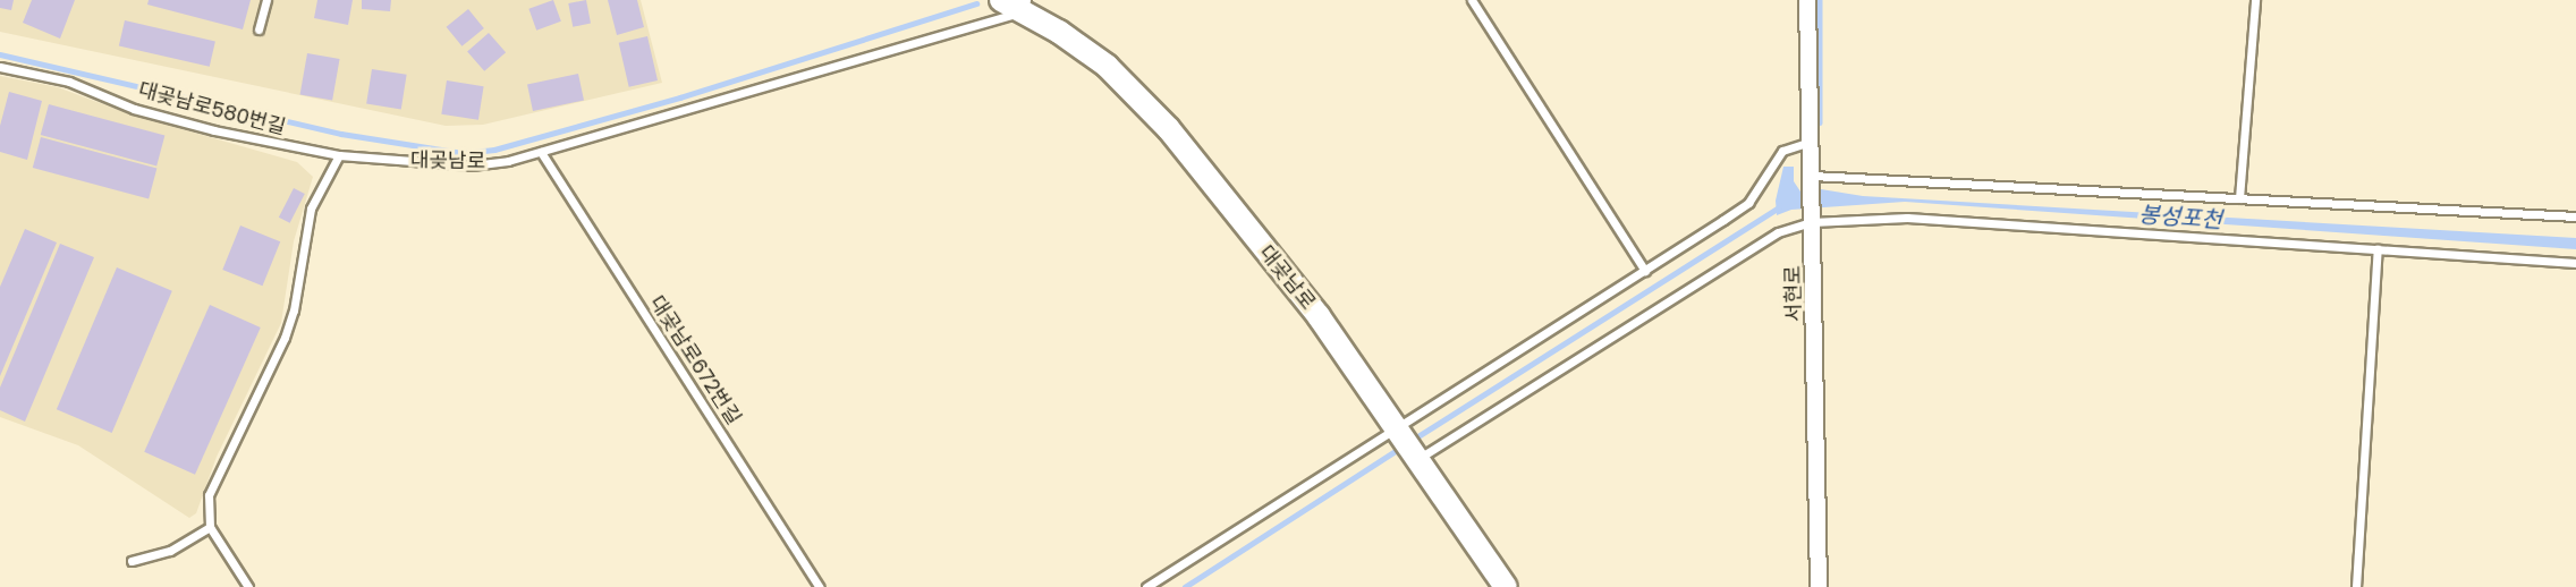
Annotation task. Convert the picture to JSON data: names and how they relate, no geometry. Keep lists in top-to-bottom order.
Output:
{
  "streets": {
    "street": ["대곶남로", "서현로"],
    "lane": ["대곶남로580번길", "대곶남로672번길"]
  },
  "crossings": [
    ["대곶남로580번길", "대곶남로"],
    ["대곶남로", "대곶남로672번길"]
  ],
  "water": ["봉성포천"]
}
